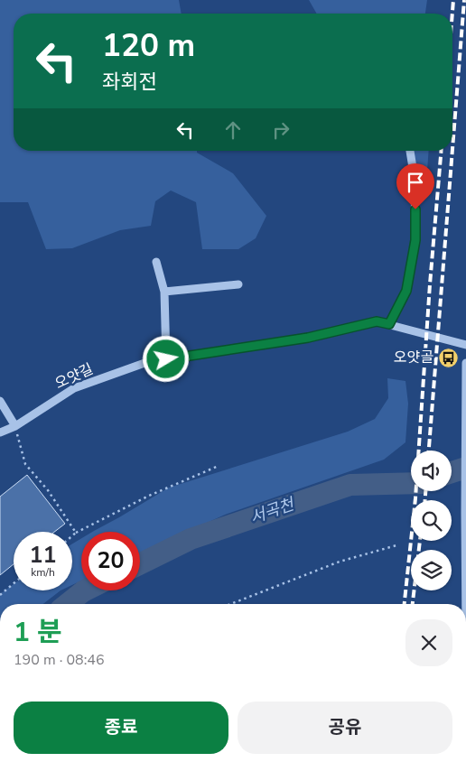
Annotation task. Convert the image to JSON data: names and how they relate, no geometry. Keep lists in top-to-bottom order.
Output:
{
  "streets": {
    "street": ["오얏길"]
  },
  "water": ["서곡천"],
  "places": {
    "bus stop": ["오얏골"]
  },
  "page": {
    "turn": ["120 m", "좌회전"],
    "speed": "11 km/h",
    "limit": "20",
    "heading": ["1 분", "190 m · 08:46"],
    "buttons": ["종료", "공유"]
  }
}
